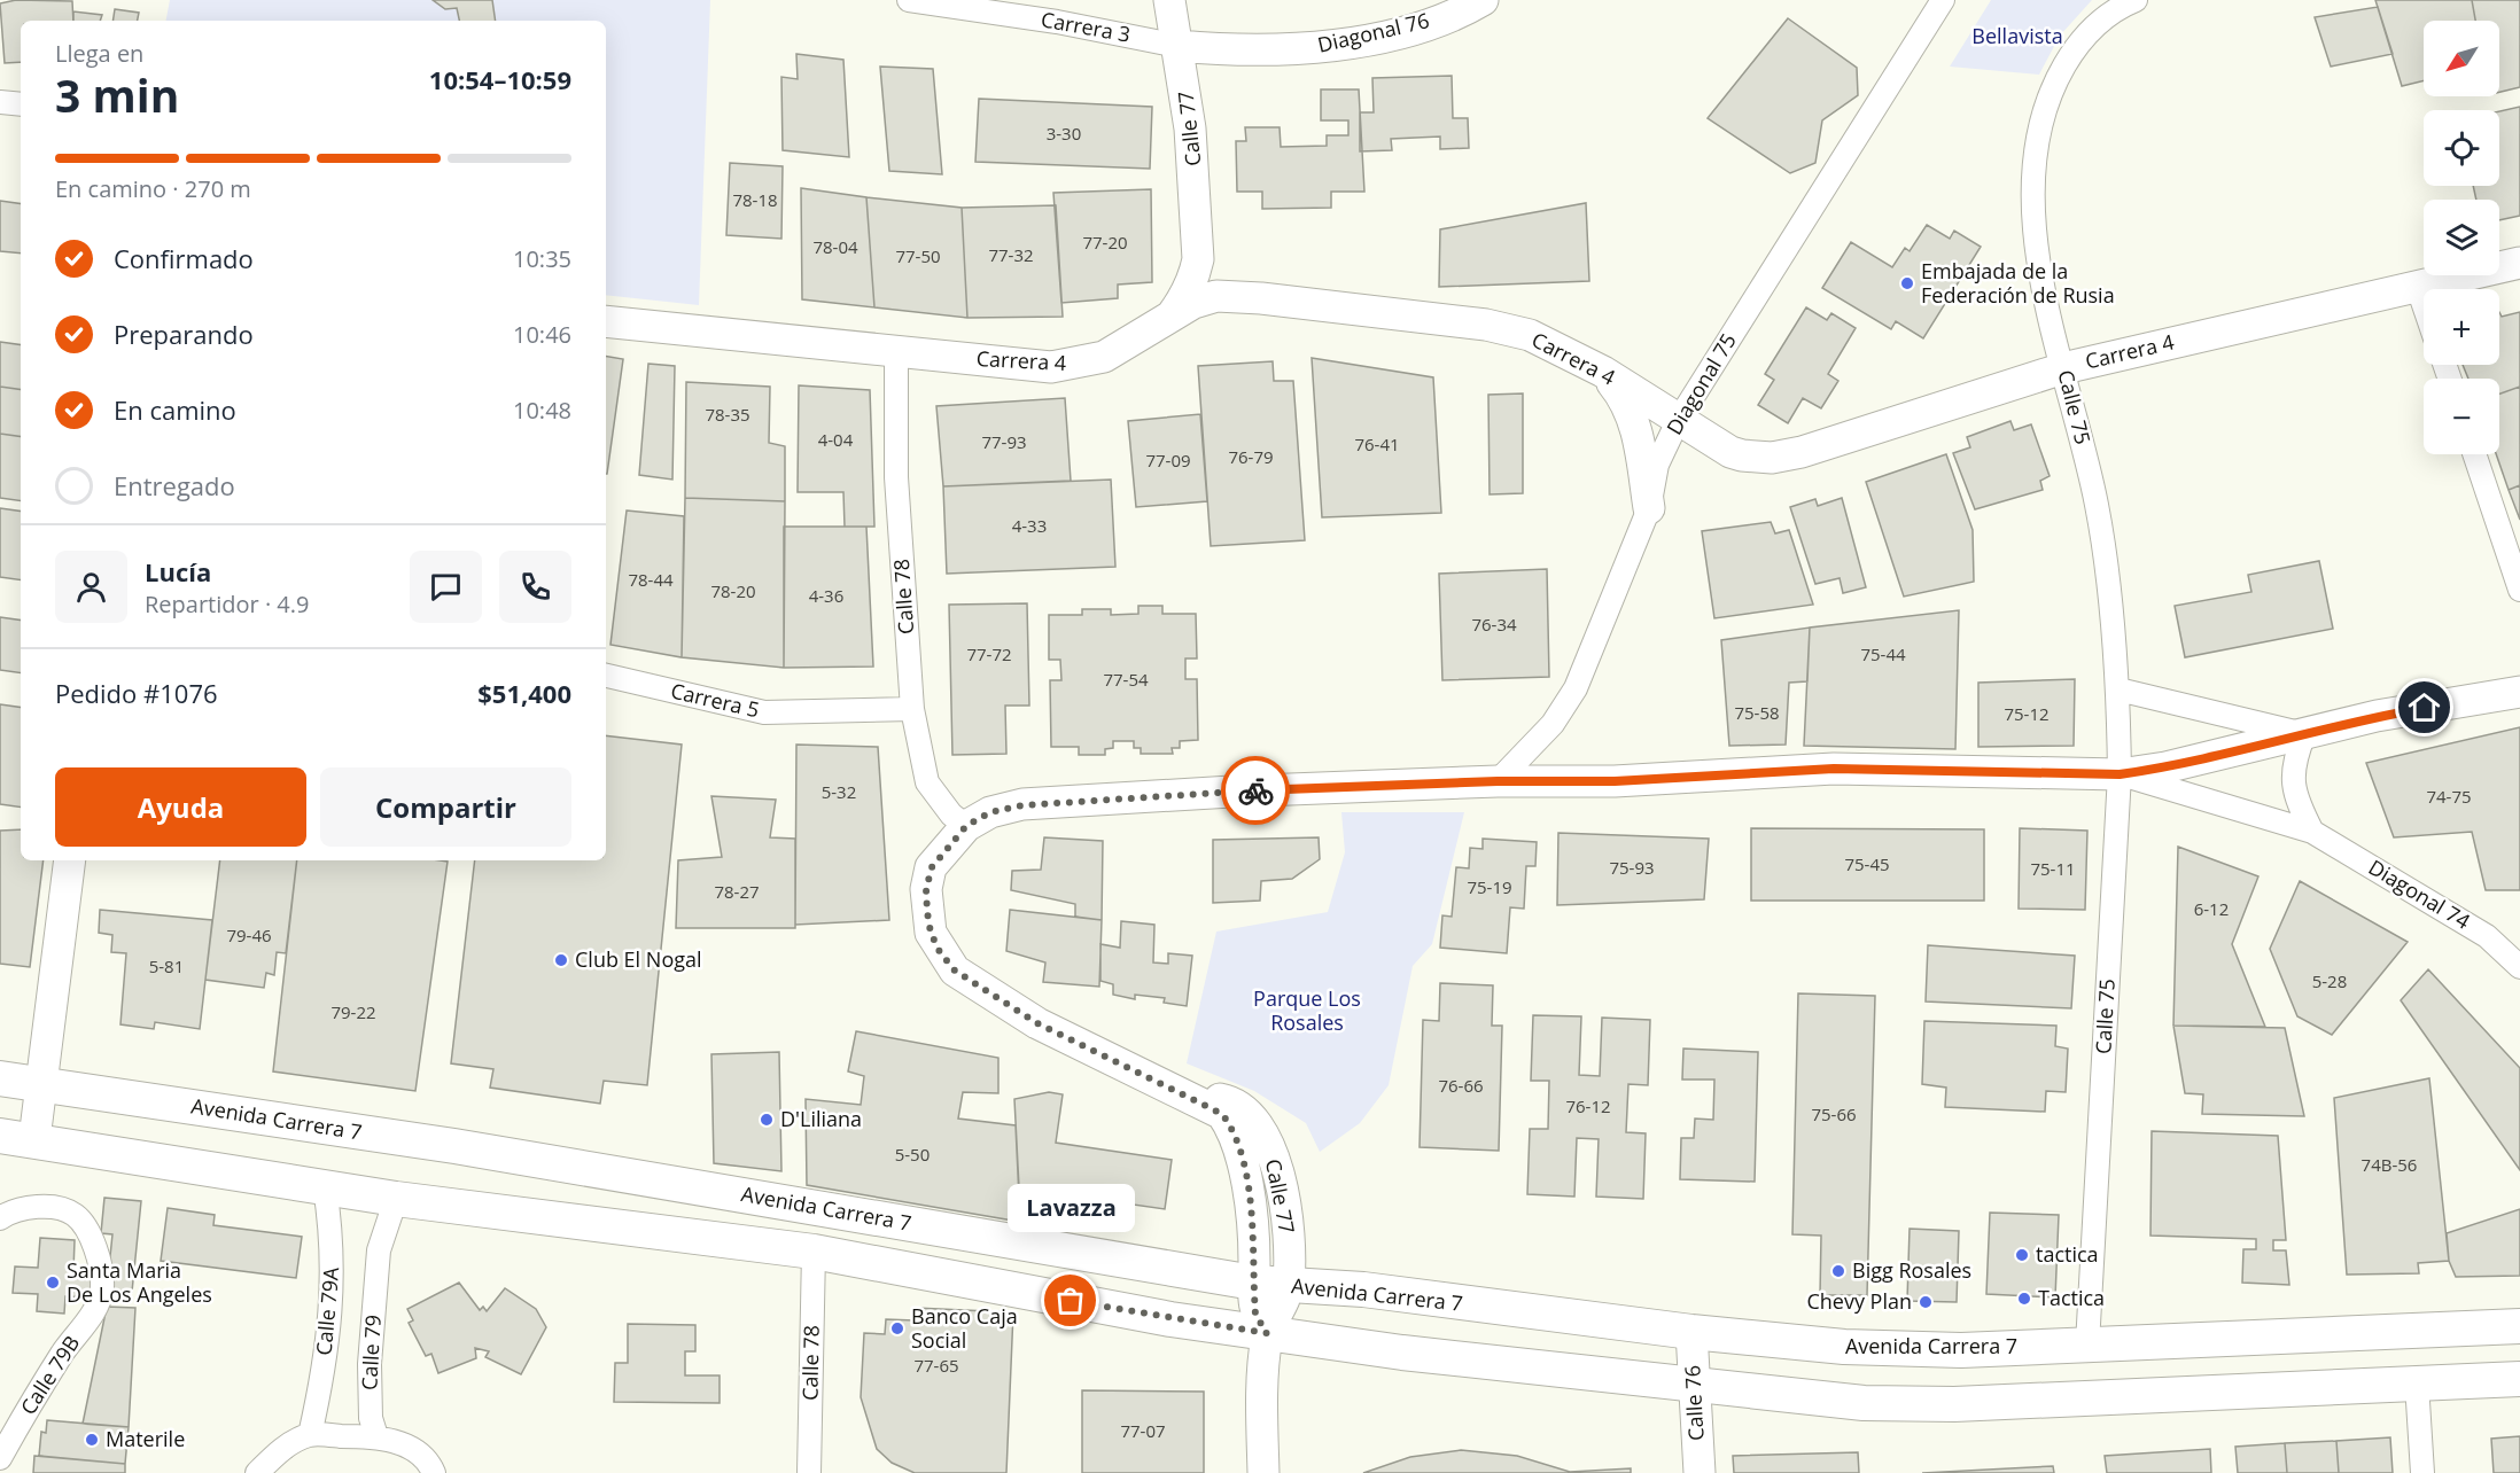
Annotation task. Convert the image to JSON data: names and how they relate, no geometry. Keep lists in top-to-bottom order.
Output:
{
  "streets": {
    "main road": ["Avenida Carrera 7"],
    "street": [
      "Carrera 3",
      "Diagonal 76",
      "Calle 77",
      "Carrera 4",
      "Diagonal 75",
      "Calle 75",
      "Calle 78",
      "Carrera 5",
      "Diagonal 74",
      "Calle 79A",
      "Calle 79",
      "Calle 79B",
      "Calle 76"
    ]
  },
  "crossings": [
    ["Carrera 3", "Diagonal 76"],
    ["Carrera 3", "Calle 77"],
    ["Diagonal 76", "Calle 77"],
    ["Calle 77", "Carrera 4"],
    ["Calle 77", "Avenida Carrera 7"],
    ["Carrera 4", "Diagonal 75"],
    ["Carrera 4", "Calle 75"],
    ["Carrera 4", "Calle 78"],
    ["Calle 75", "Diagonal 74"],
    ["Calle 75", "Avenida Carrera 7"],
    ["Calle 78", "Carrera 5"],
    ["Avenida Carrera 7", "Calle 76"]
  ],
  "parks": ["Bellavista", "Parque Los Rosales"],
  "places": [
    "Embajada de la Federación de Rusia",
    "Club El Nogal",
    "D'Liliana",
    "tactica",
    "Bigg Rosales",
    "Santa Maria De Los Angeles",
    "Tactica",
    "Lavazza",
    "Chevy Plan",
    "Banco Caja Social",
    "Materile"
  ],
  "house_numbers": [
    "3-30",
    "78-18",
    "77-20",
    "78-04",
    "77-32",
    "77-50",
    "78-35",
    "4-04",
    "77-93",
    "76-41",
    "76-79",
    "77-09",
    "4-33",
    "78-44",
    "78-20",
    "4-36",
    "76-34",
    "77-72",
    "75-44",
    "77-54",
    "75-58",
    "75-12",
    "5-32",
    "74-75",
    "75-45",
    "75-93",
    "75-11",
    "75-19",
    "78-27",
    "6-12",
    "79-46",
    "5-81",
    "5-28",
    "79-22",
    "76-66",
    "76-12",
    "75-66",
    "5-50",
    "74B-56",
    "77-65",
    "77-07"
  ],
  "north": "bottom left",
  "page": {
    "map_buttons": ["+", "−"],
    "heading": ["3 min", "Llega en", "10:54–10:59"],
    "panel": [
      "Lucía",
      "Repartidor · 4.9",
      "Pedido #1076",
      "$51,400"
    ],
    "bar": "En camino · 270 m",
    "list": [
      ["Confirmado", "10:35"],
      ["Preparando", "10:46"],
      ["En camino", "10:48"],
      "Entregado"
    ],
    "buttons": ["Ayuda", "Compartir"],
    "bubble": "Lavazza"
  }
}
